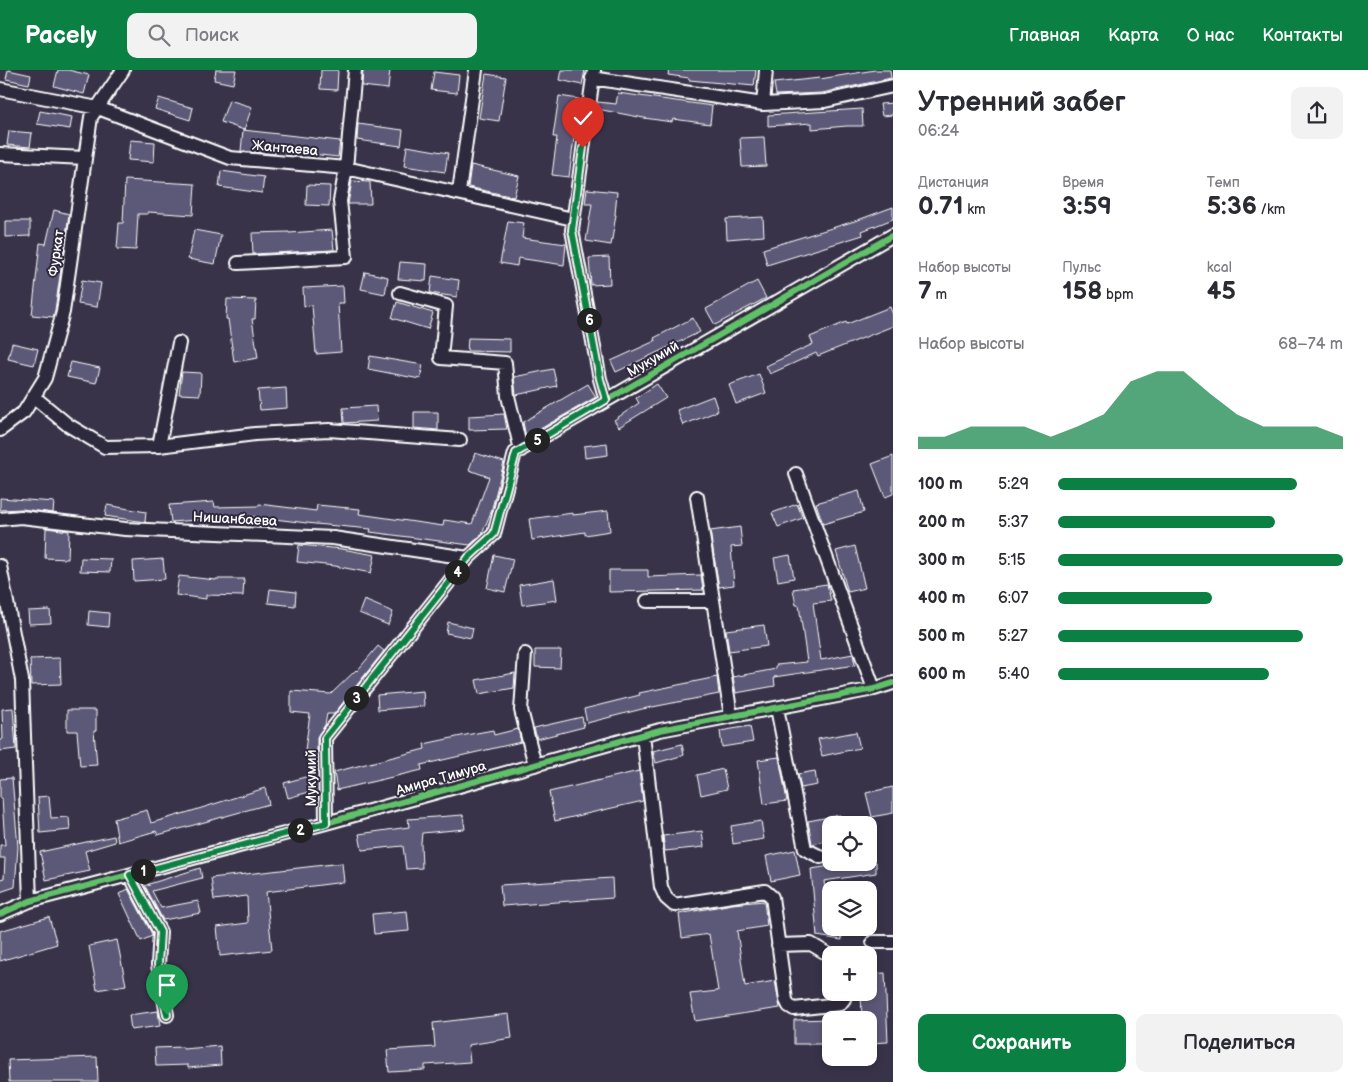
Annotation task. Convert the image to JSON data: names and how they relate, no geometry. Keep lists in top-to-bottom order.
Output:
{
  "streets": {
    "street": [
      "Жантаева",
      "Фуркат",
      "Мукумий",
      "Нишанбаева",
      "Амира Тимура"
    ]
  },
  "crossings": [
    ["Жантаева", "Фуркат"],
    ["Мукумий", "Нишанбаева"],
    ["Мукумий", "Амира Тимура"]
  ],
  "page": {
    "header": "Pacely",
    "search": "Поиск",
    "nav": [
      "Главная",
      "Карта",
      "О нас",
      "Контакты"
    ],
    "heading": ["Утренний забег", "06:24"],
    "stats": [
      ["Дистанция", "0.71 km"],
      ["Время", "3:59"],
      ["Темп", "5:36 /km"],
      ["Набор высоты", "7 m"],
      ["Пульс", "158 bpm"],
      ["kcal", "45"]
    ],
    "pins": [
      "6",
      "5",
      "4",
      "3",
      "2",
      "1"
    ],
    "chart": ["Набор высоты", "68–74 m"],
    "list": [
      {
        "name": "100 m",
        "note": "5:29"
      },
      {
        "name": "200 m",
        "note": "5:37"
      },
      {
        "name": "300 m",
        "note": "5:15"
      },
      {
        "name": "400 m",
        "note": "6:07"
      },
      {
        "name": "500 m",
        "note": "5:27"
      },
      {
        "name": "600 m",
        "note": "5:40"
      }
    ],
    "map_buttons": ["+", "−"],
    "buttons": ["Сохранить", "Поделиться"]
  }
}
